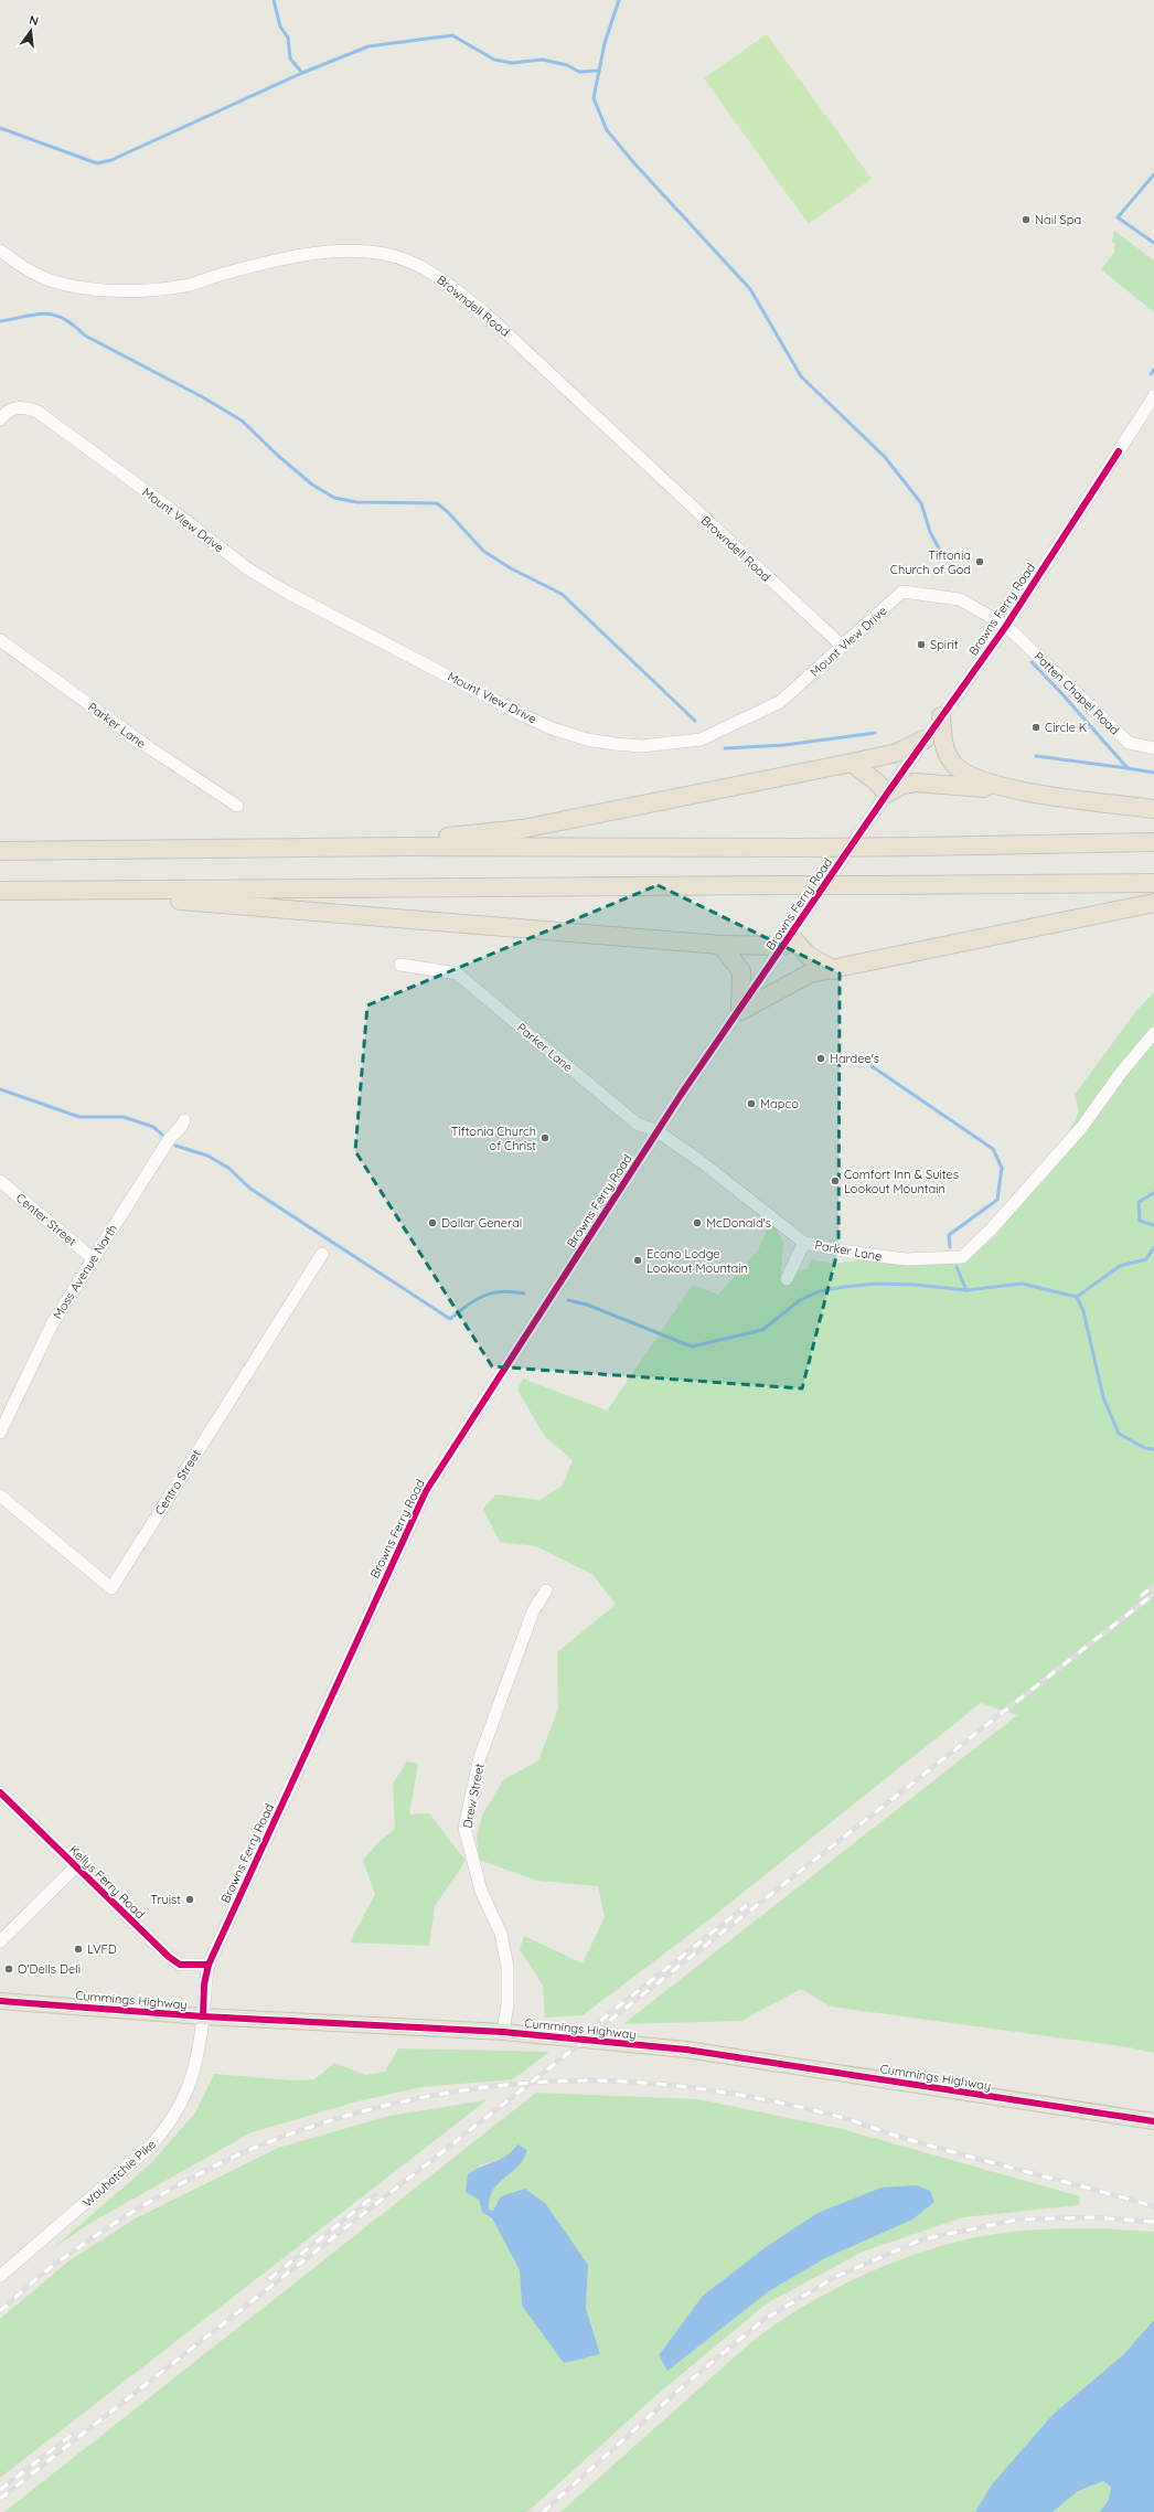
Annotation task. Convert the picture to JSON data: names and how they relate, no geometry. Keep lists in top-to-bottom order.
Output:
{
  "streets": {
    "main road": ["Cummings Highway"],
    "street": [
      "Browndell Road",
      "Mount View Drive",
      "Browns Ferry Road",
      "Patten Chapel Road",
      "Parker Lane",
      "Center Street",
      "Moss Avenue North",
      "Centro Street",
      "Drew Street",
      "Kellys Ferry Road",
      "Wauhatchie Pike"
    ]
  },
  "crossings": [
    ["Browndell Road", "Mount View Drive"],
    ["Mount View Drive", "Browns Ferry Road"],
    ["Mount View Drive", "Patten Chapel Road"],
    ["Browns Ferry Road", "Patten Chapel Road"],
    ["Browns Ferry Road", "Parker Lane"],
    ["Browns Ferry Road", "Kellys Ferry Road"],
    ["Browns Ferry Road", "Cummings Highway"],
    ["Browns Ferry Road", "Wauhatchie Pike"],
    ["Center Street", "Moss Avenue North"],
    ["Drew Street", "Cummings Highway"],
    ["Cummings Highway", "Wauhatchie Pike"]
  ],
  "places": [
    "Nail Spa",
    "Tiftonia Church of God",
    "Spirit",
    "Circle K",
    "Hardee's",
    "Mapco",
    "Tiftonia Church of Christ",
    "Comfort Inn & Suites Lookout Mountain",
    "Dollar General",
    "McDonald's",
    "Econo Lodge Lookout Mountain",
    "Truist",
    "LVFD",
    "O'Dells Deli"
  ],
  "north": "top"
}
